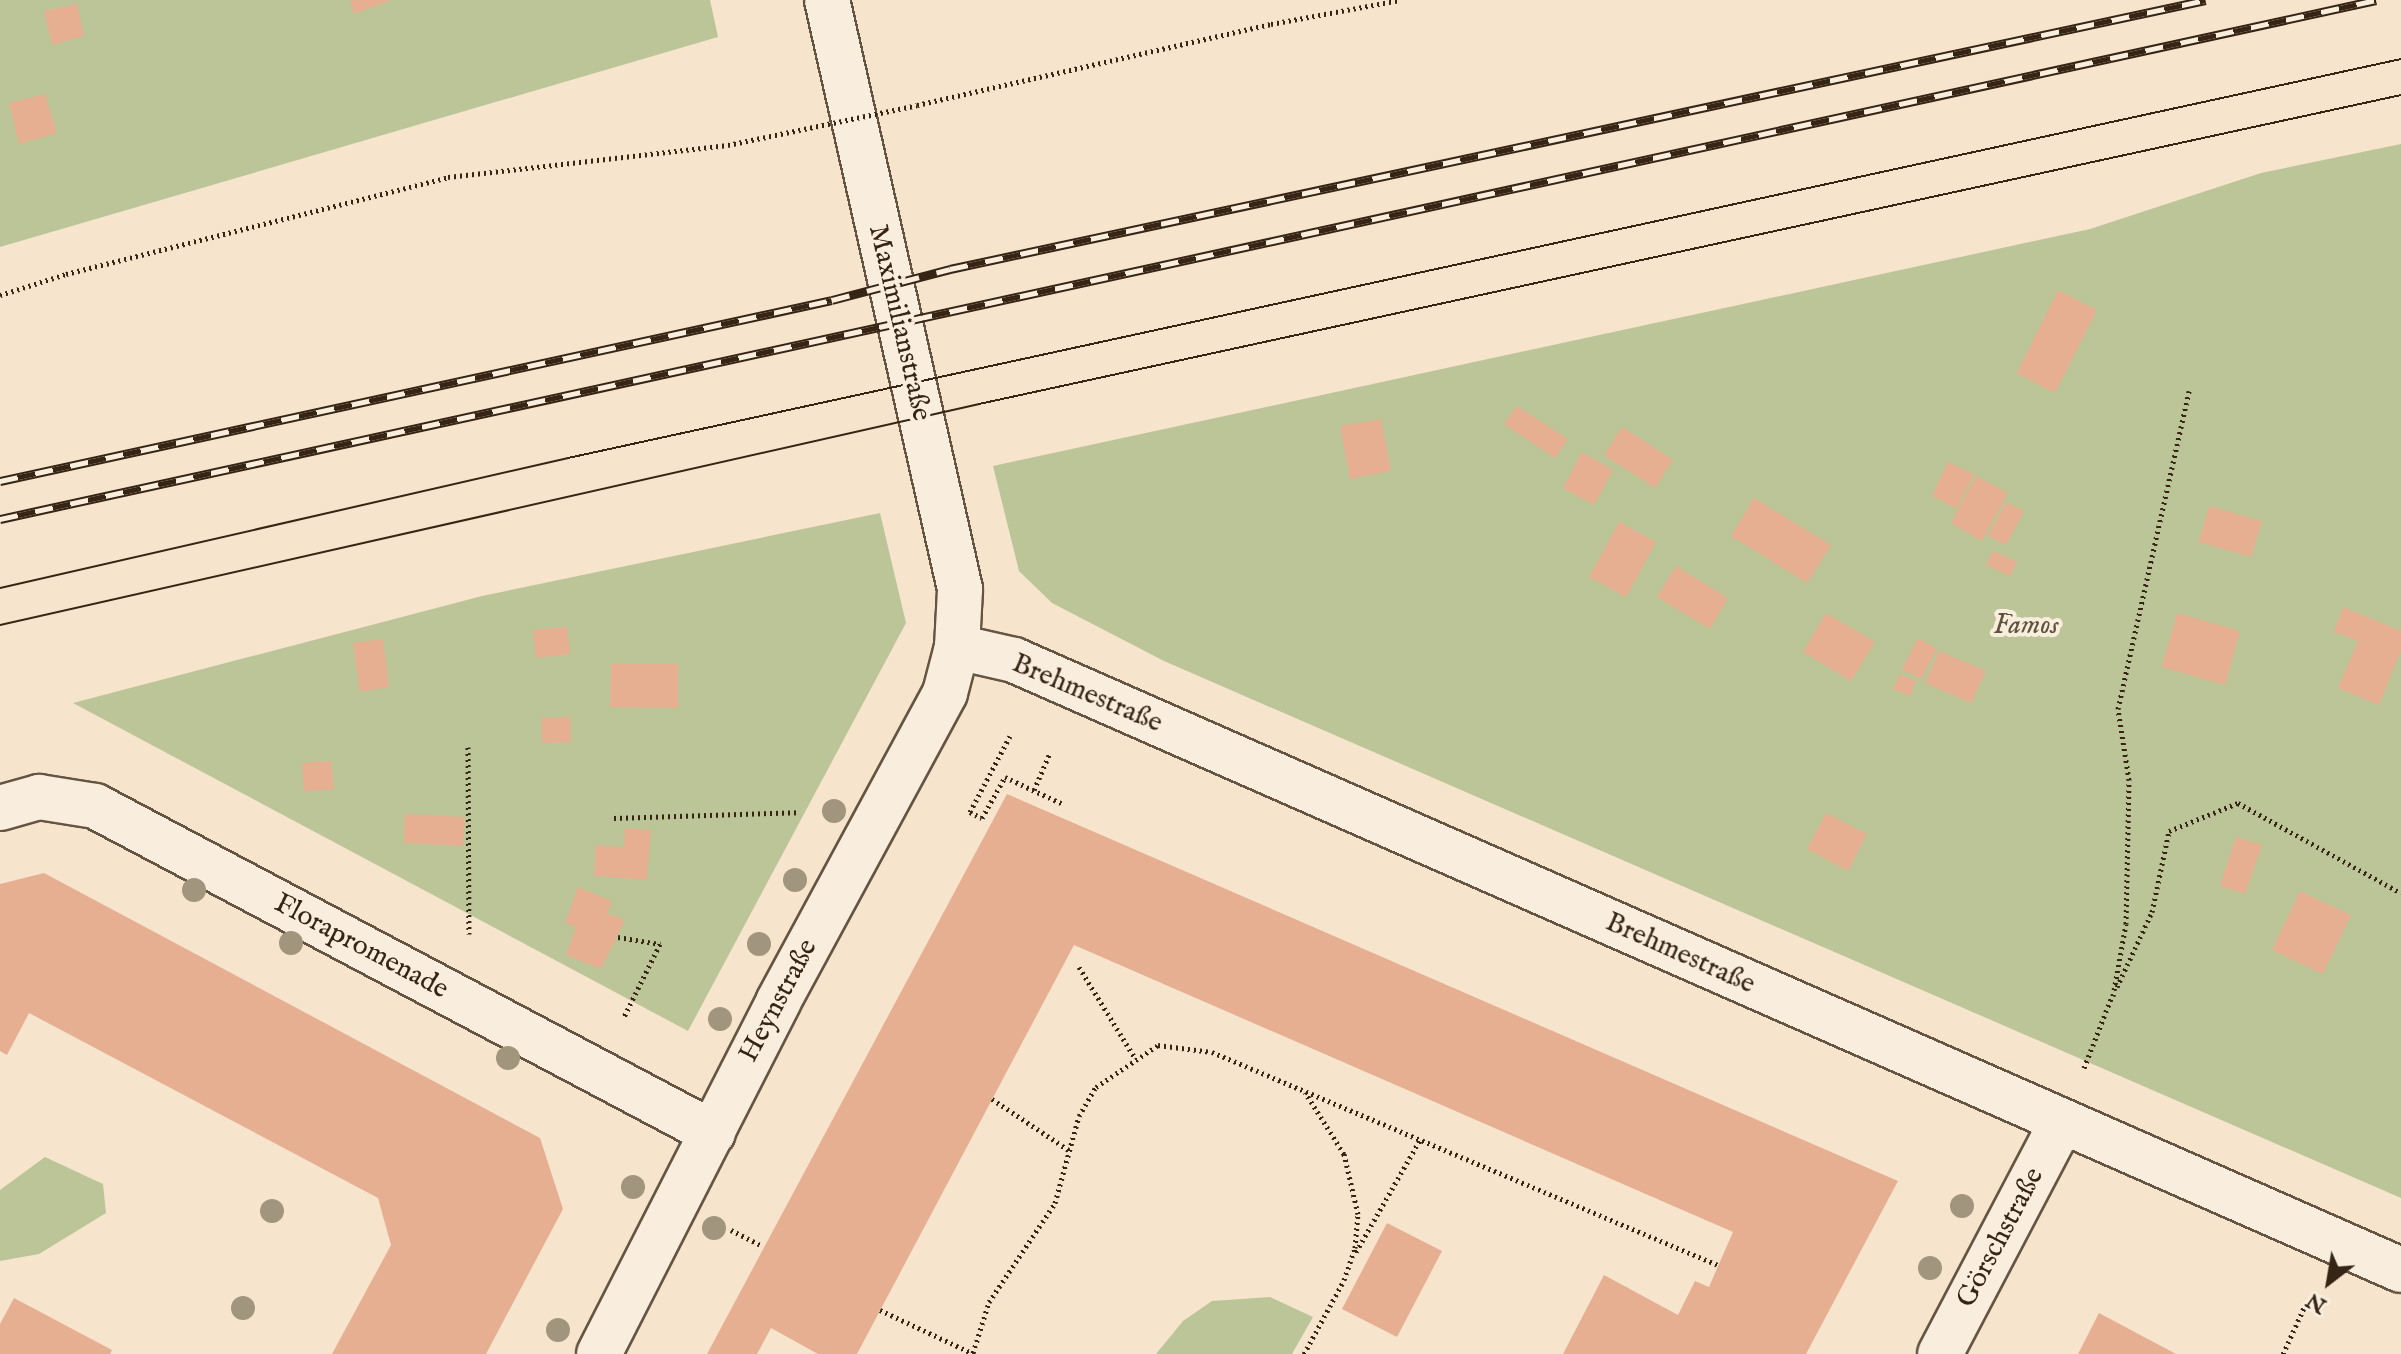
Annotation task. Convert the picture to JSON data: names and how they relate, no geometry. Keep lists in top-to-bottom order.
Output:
{
  "streets": {
    "street": [
      "Maximilianstraße",
      "Brehmestraße",
      "Florapromenade",
      "Heynstraße",
      "Görschstraße"
    ]
  },
  "crossings": [
    ["Maximilianstraße", "Brehmestraße"],
    ["Maximilianstraße", "Heynstraße"],
    ["Brehmestraße", "Heynstraße"],
    ["Brehmestraße", "Görschstraße"],
    ["Florapromenade", "Heynstraße"]
  ],
  "parks": ["Famos"],
  "north": "bottom left"
}
